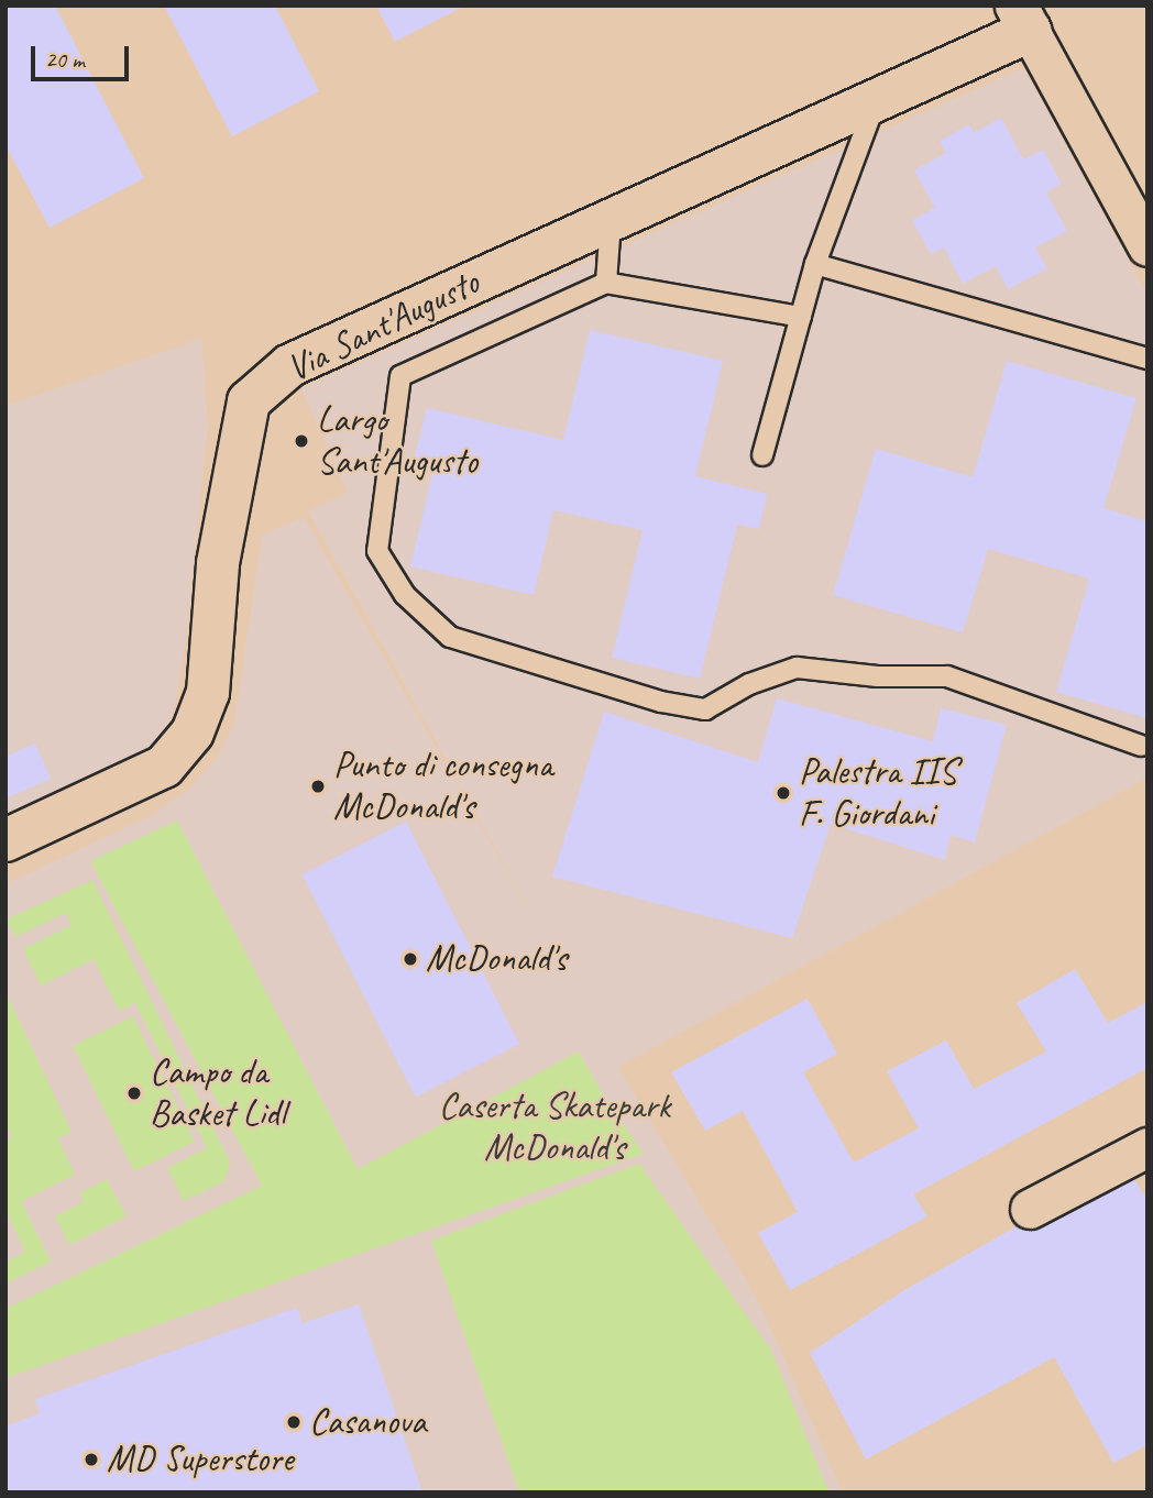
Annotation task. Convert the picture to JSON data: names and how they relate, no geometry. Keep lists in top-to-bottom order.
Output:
{
  "streets": {
    "main road": ["Via Sant'Augusto"]
  },
  "parks": ["Caserta Skatepark McDonald's"],
  "places": [
    "Largo Sant'Augusto",
    "Punto di consegna McDonald's",
    "Palestra IIS F. Giordani",
    "McDonald's",
    "Campo da Basket Lidl",
    "Casanova",
    "MD Superstore"
  ],
  "scale_bar": "20 m"
}
